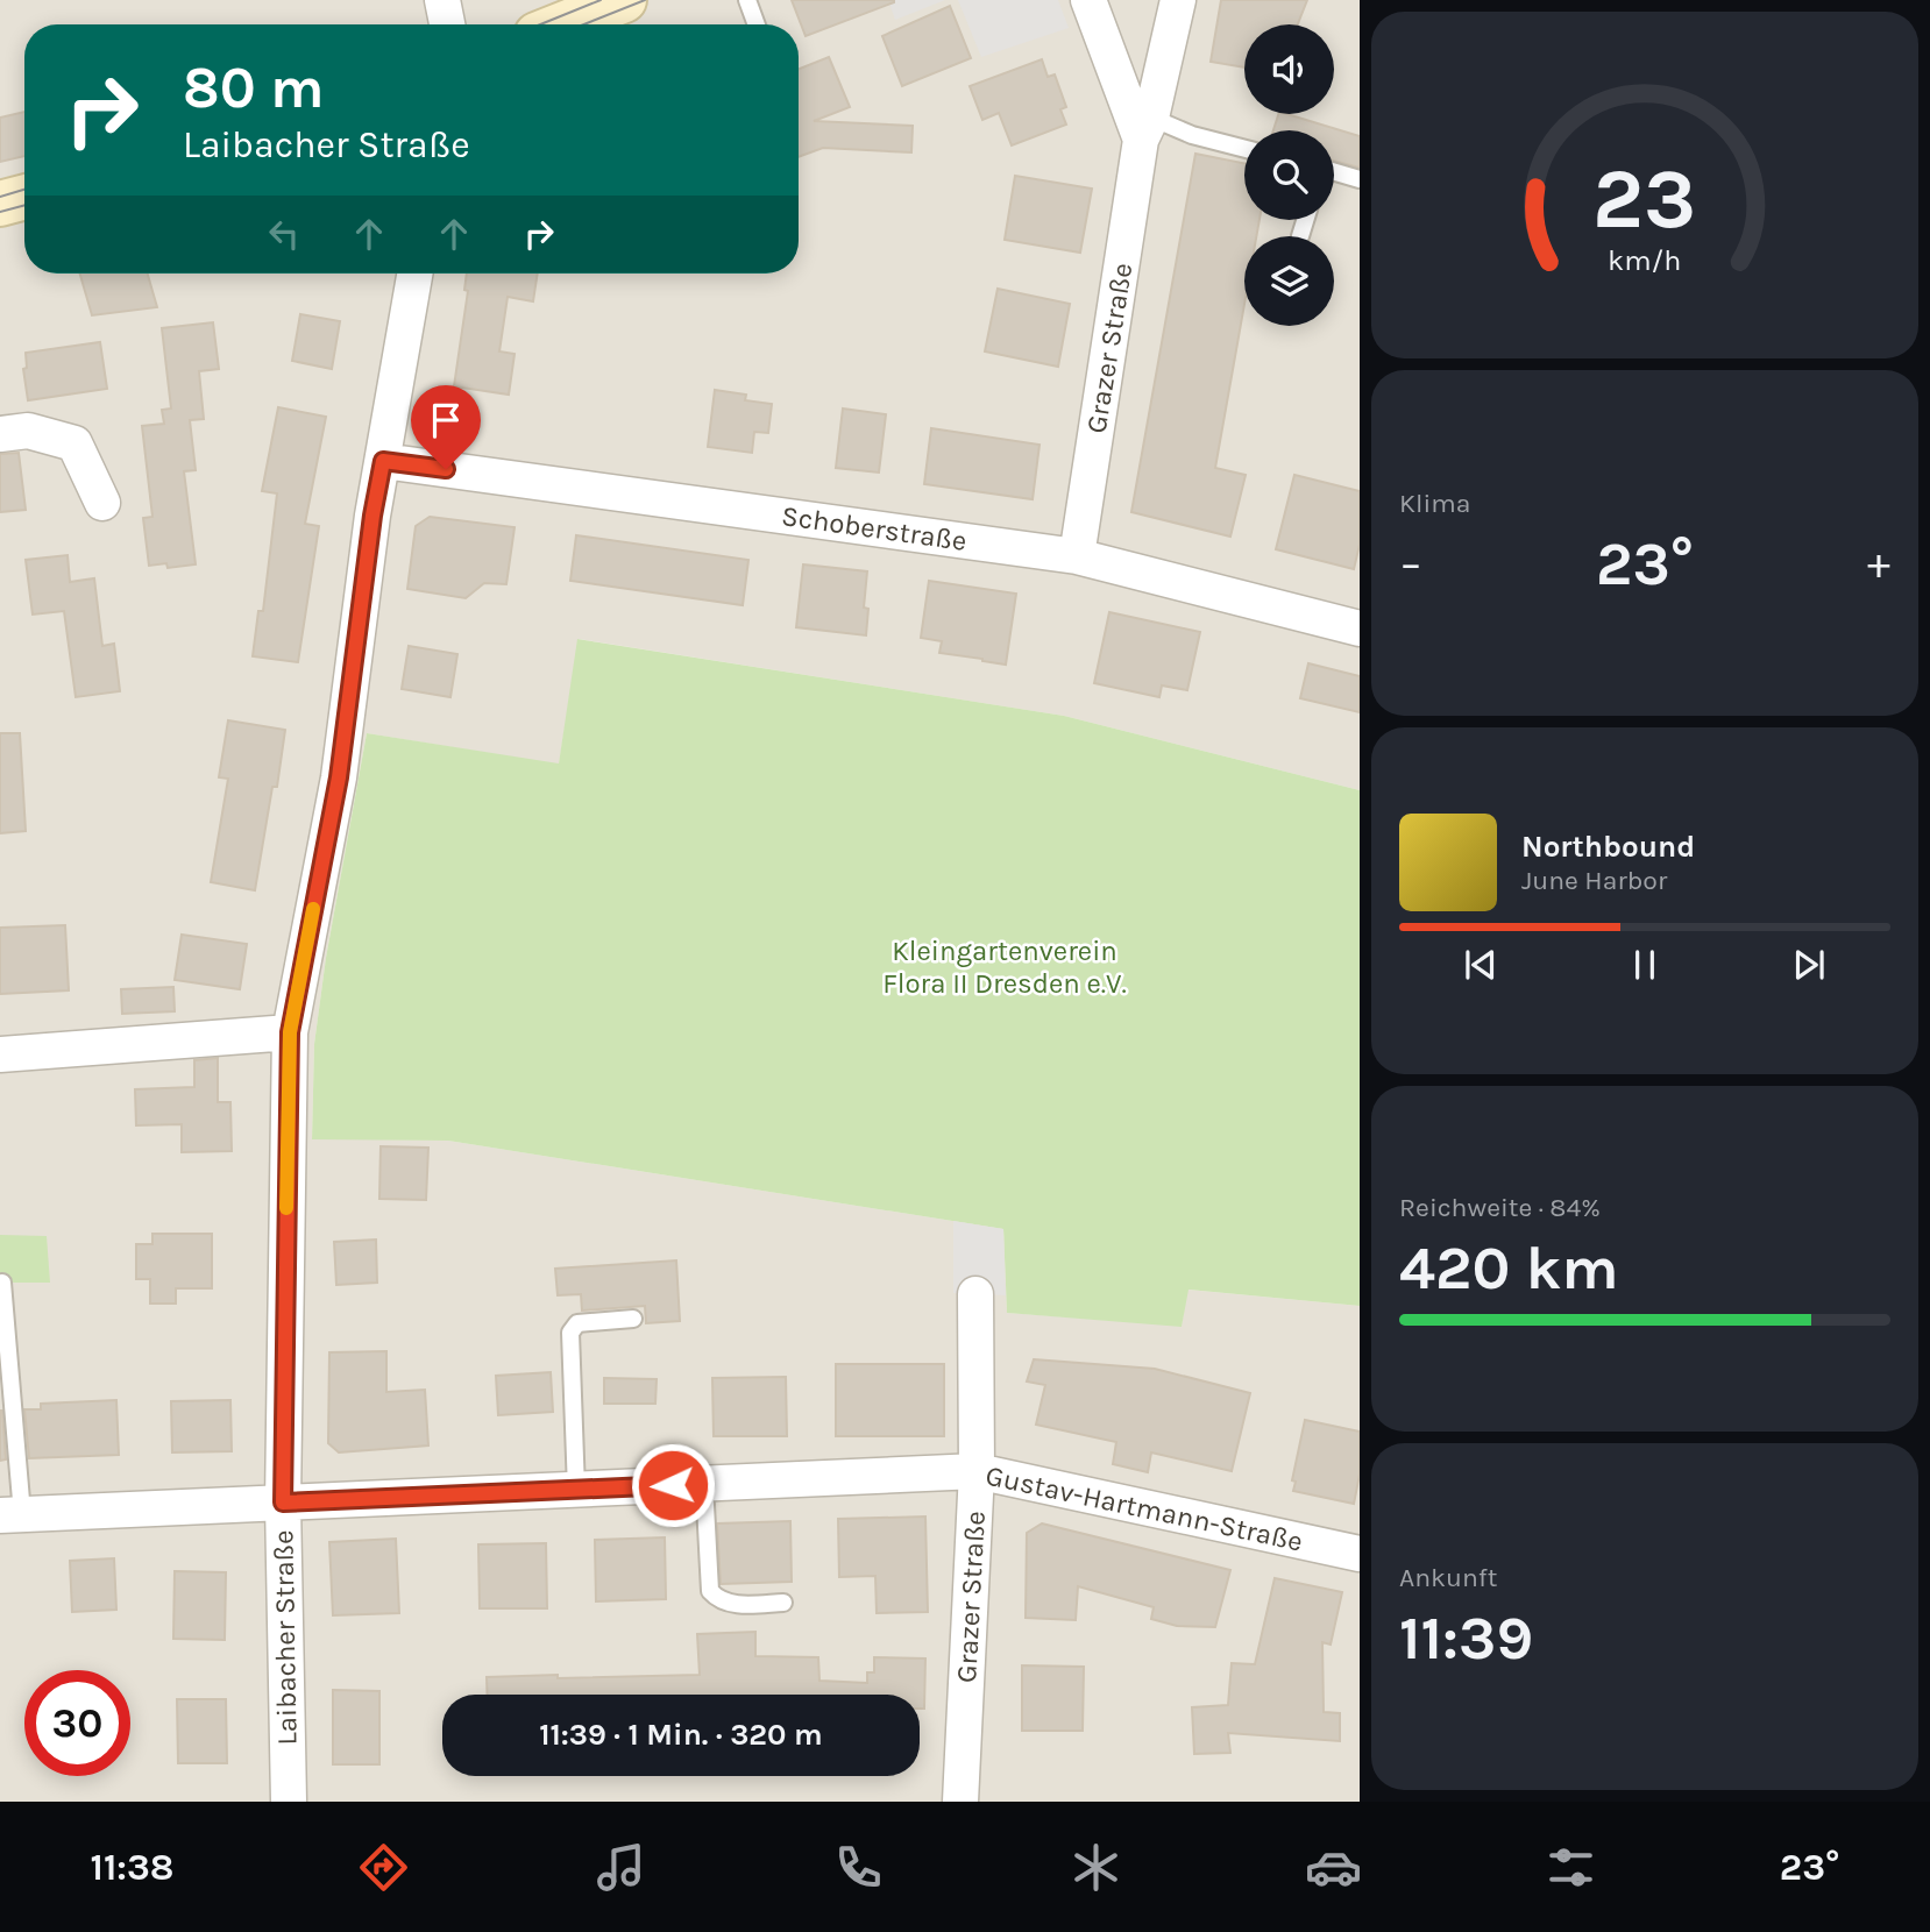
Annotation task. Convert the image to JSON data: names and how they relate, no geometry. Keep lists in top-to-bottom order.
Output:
{
  "streets": {
    "street": [
      "Grazer Straße",
      "Schoberstraße",
      "Gustav-Hartmann-Straße",
      "Laibacher Straße"
    ]
  },
  "crossings": [
    ["Grazer Straße", "Schoberstraße"],
    ["Grazer Straße", "Gustav-Hartmann-Straße"],
    ["Schoberstraße", "Laibacher Straße"],
    ["Gustav-Hartmann-Straße", "Laibacher Straße"]
  ],
  "parks": ["Kleingartenverein Flora II Dresden e.V."],
  "page": {
    "turn": ["80 m", "Laibacher Straße"],
    "tile": [
      "Klima",
      ["Reichweite · 84%", "420 km"],
      ["Ankunft", "11:39"]
    ],
    "heat": ["−", "23°", "+"],
    "song": ["Northbound", "June Harbor"],
    "limit": "30",
    "trip": "11:39 · 1 Min. · 320 m",
    "tabs": ["11:38", "23°"],
    "gauge": ["23", "km/h"]
  }
}
